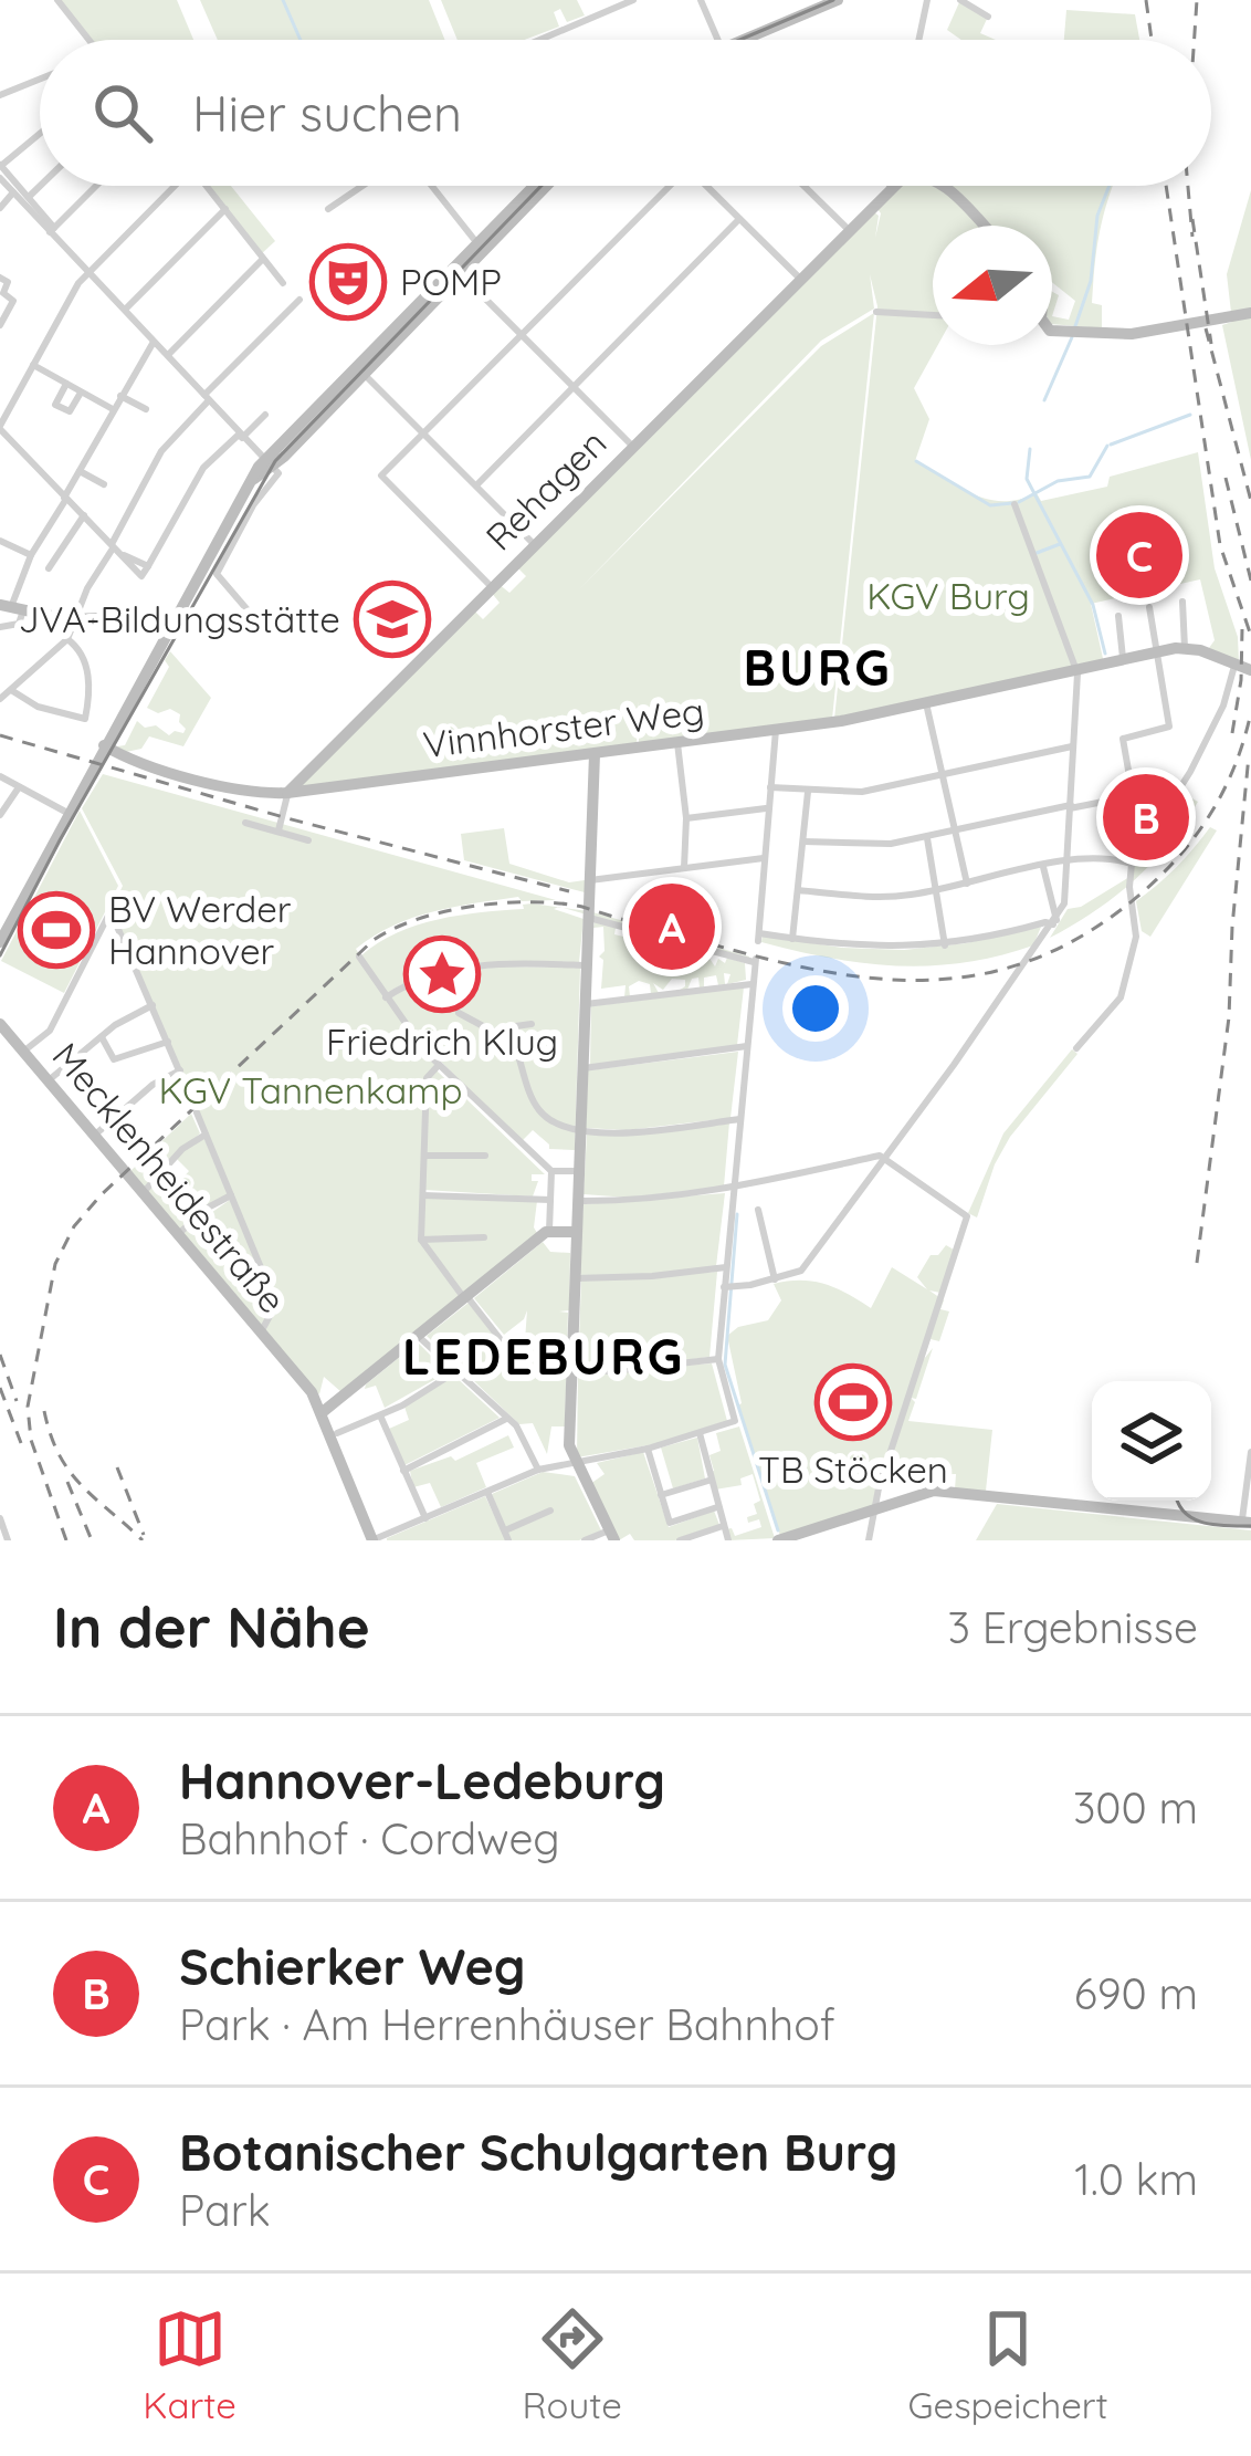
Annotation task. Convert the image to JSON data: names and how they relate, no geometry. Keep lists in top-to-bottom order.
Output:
{
  "streets": {
    "street": ["Rehagen", "Vinnhorster Weg", "Mecklenheidestraße"]
  },
  "crossings": [
    ["Rehagen", "Vinnhorster Weg"]
  ],
  "districts": ["BURG", "LEDEBURG"],
  "parks": ["KGV Burg", "KGV Tannenkamp"],
  "places": {
    "theatre": ["POMP"],
    "school or university": ["JVA-Bildungsstätte"],
    "sports": ["BV Werder Hannover", "TB Stöcken"],
    "place": ["Friedrich Klug"]
  },
  "north": "left",
  "page": {
    "search": "Hier suchen",
    "pins": ["C", "B", "A"],
    "heading": ["In der Nähe", "3 Ergebnisse"],
    "list": [
      {
        "mark": "A",
        "name": "Hannover-Ledeburg",
        "note": "Bahnhof · Cordweg",
        "value": "300 m"
      },
      {
        "mark": "B",
        "name": "Schierker Weg",
        "note": "Park · Am Herrenhäuser Bahnhof",
        "value": "690 m"
      },
      {
        "mark": "C",
        "name": "Botanischer Schulgarten Burg",
        "note": "Park",
        "value": "1.0 km"
      }
    ],
    "nav": ["Karte", "Route", "Gespeichert"]
  }
}
